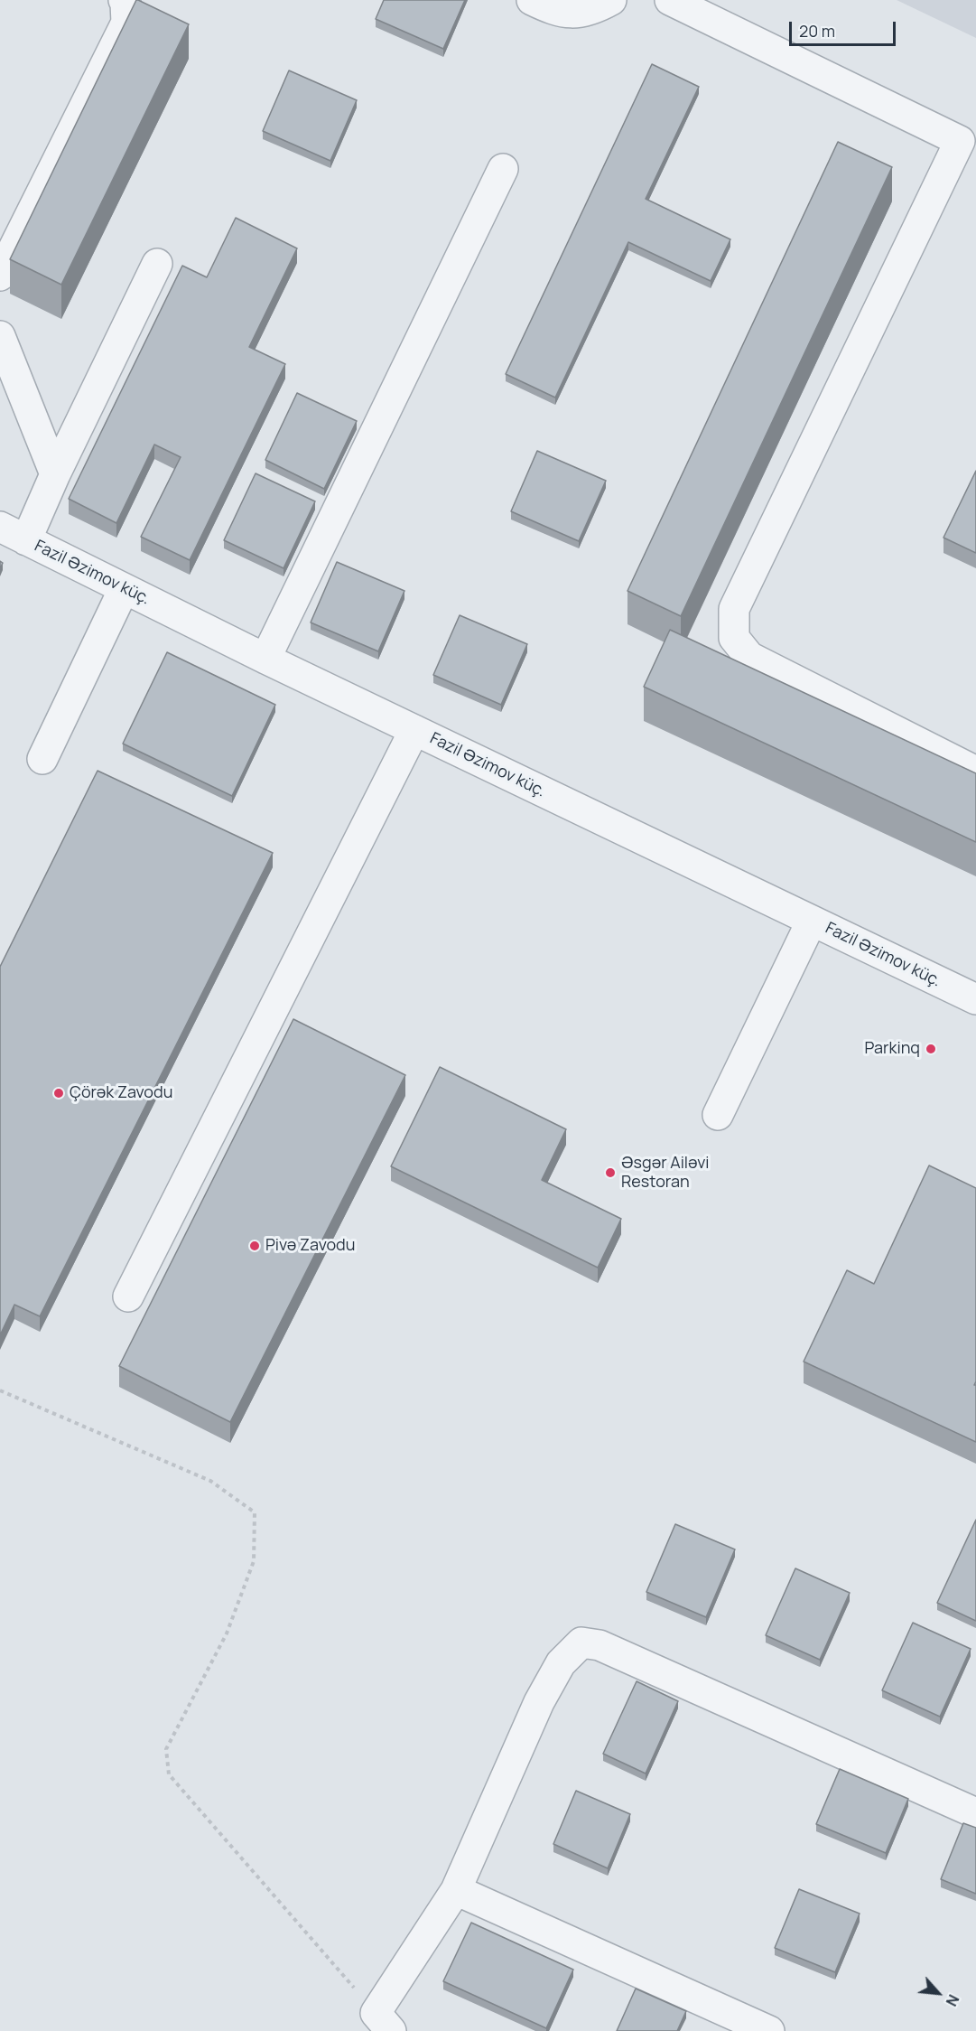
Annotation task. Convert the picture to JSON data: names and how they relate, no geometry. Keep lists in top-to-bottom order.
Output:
{
  "streets": {
    "street": ["Fazil Əzimov küç."]
  },
  "places": [
    "Parkinq",
    "Çörək Zavodu",
    "Əsgər Ailəvi Restoran",
    "Pivə Zavodu"
  ],
  "scale_bar": "20 m",
  "north": "bottom right"
}
